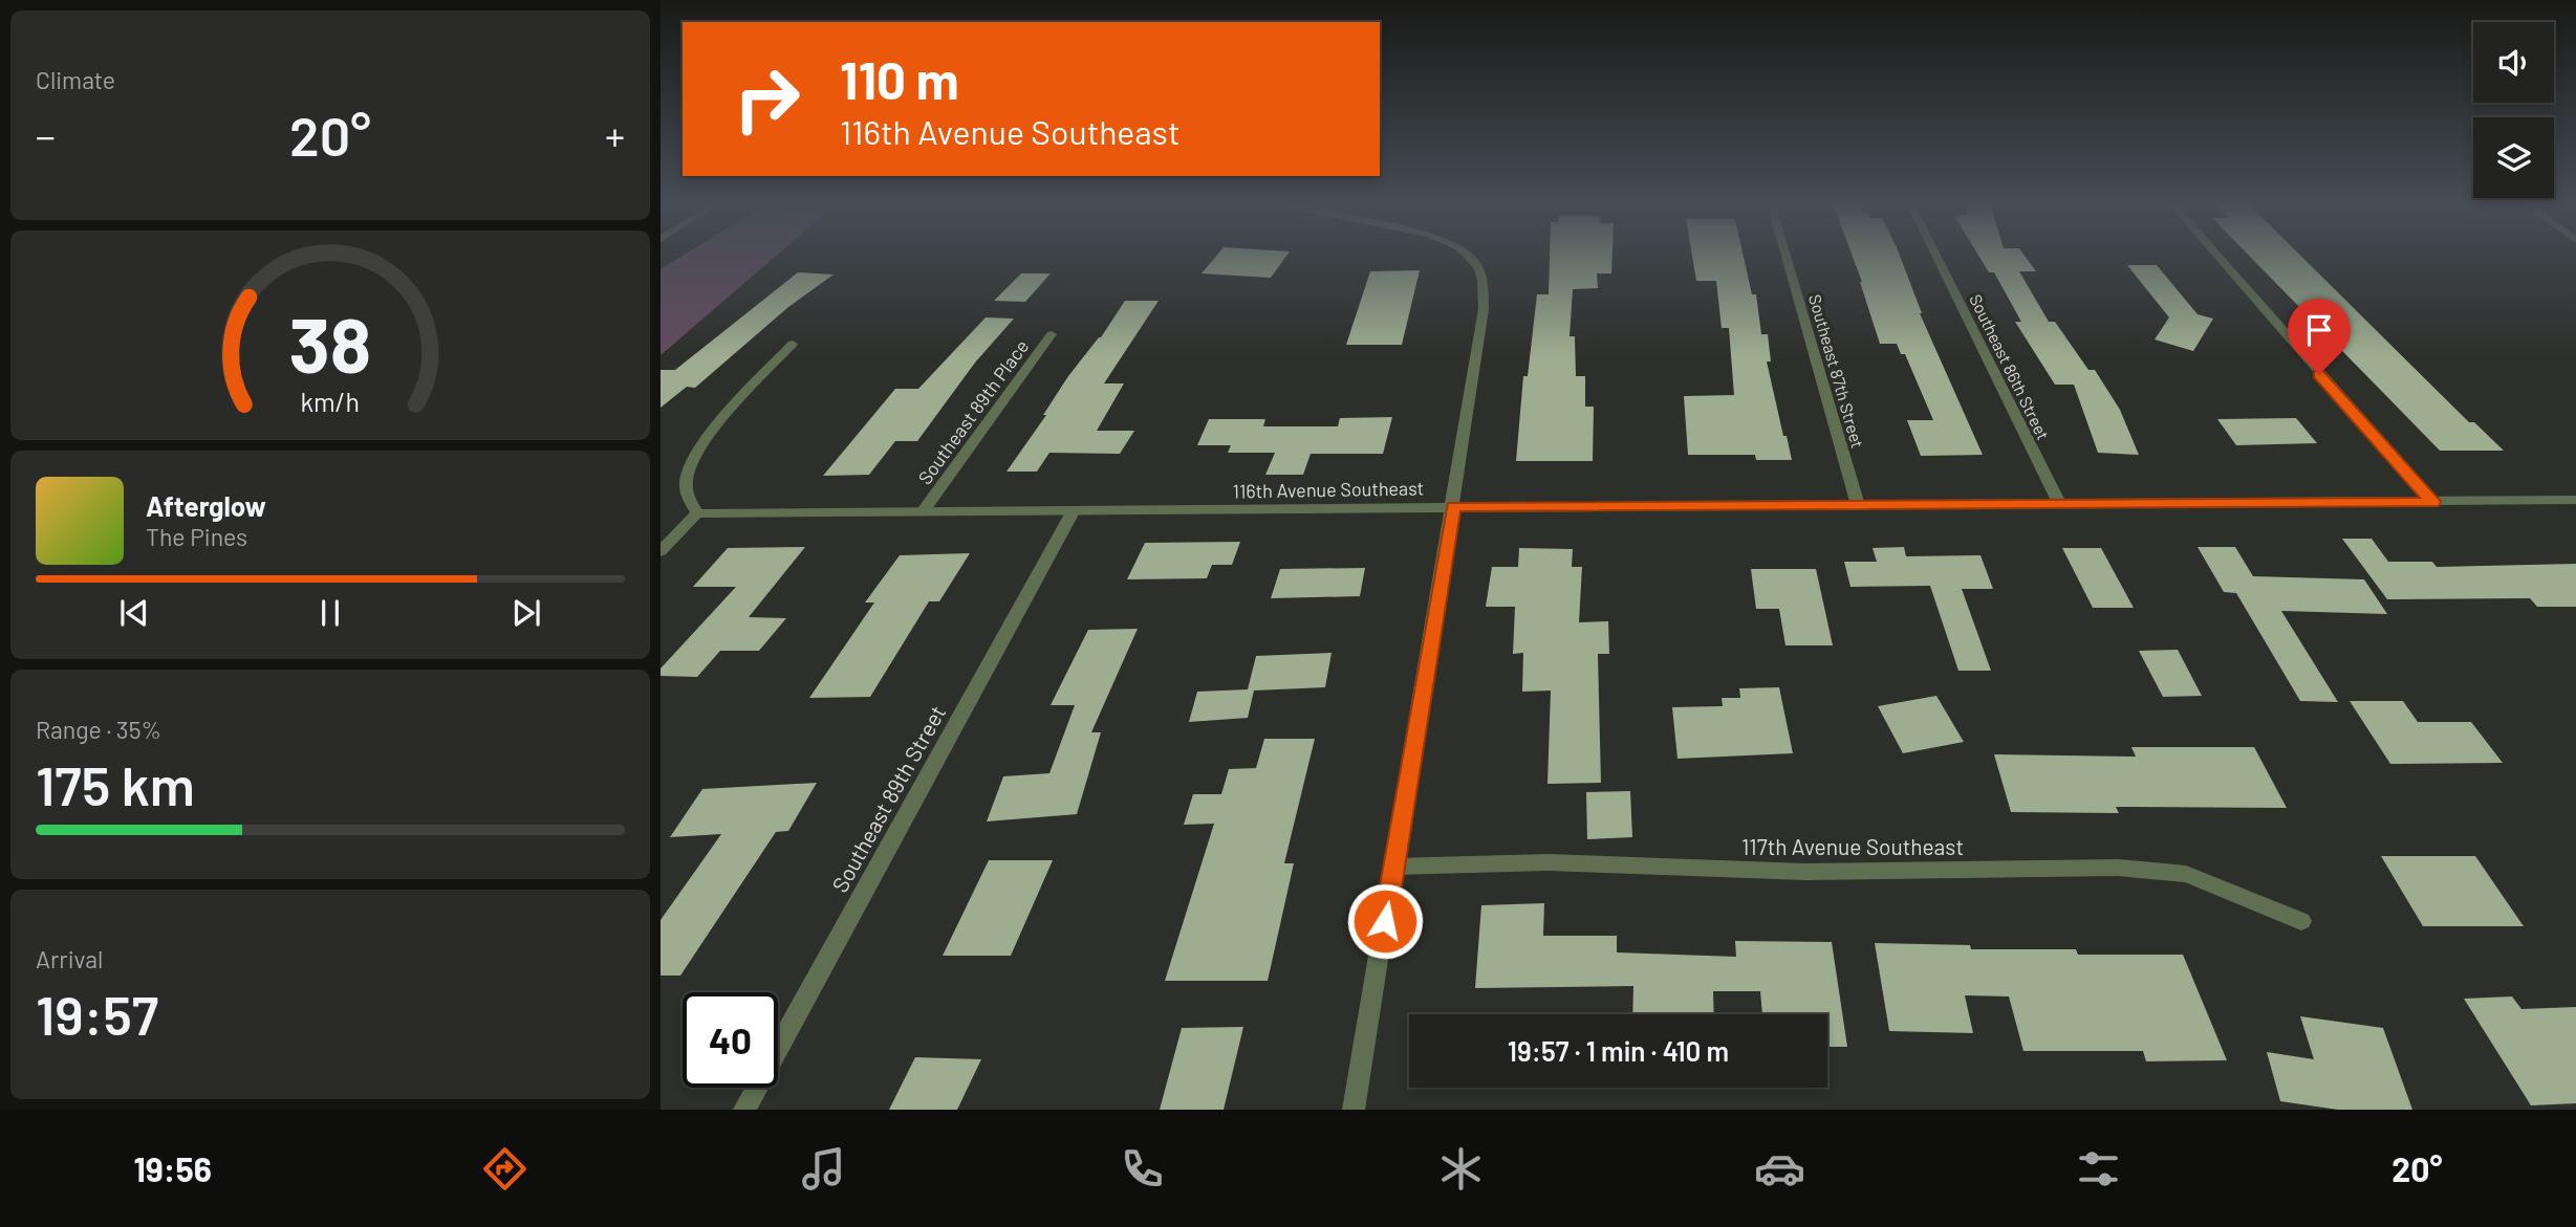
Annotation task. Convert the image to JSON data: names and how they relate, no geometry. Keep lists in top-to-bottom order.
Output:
{
  "streets": {
    "street": [
      "Southeast 86th Street",
      "Southeast 87th Street",
      "Southeast 89th Place",
      "116th Avenue Southeast",
      "Southeast 89th Street",
      "117th Avenue Southeast"
    ]
  },
  "crossings": [
    ["Southeast 86th Street", "116th Avenue Southeast"],
    ["Southeast 87th Street", "116th Avenue Southeast"],
    ["Southeast 89th Place", "116th Avenue Southeast"],
    ["116th Avenue Southeast", "Southeast 89th Street"]
  ],
  "page": {
    "tile": [
      "Climate",
      ["Range · 35%", "175 km"],
      ["Arrival", "19:57"]
    ],
    "turn": ["110 m", "116th Avenue Southeast"],
    "heat": ["−", "20°", "+"],
    "song": ["Afterglow", "The Pines"],
    "limit": "40",
    "trip": "19:57 · 1 min · 410 m",
    "tabs": ["19:56", "20°"],
    "gauge": ["38", "km/h"]
  }
}
